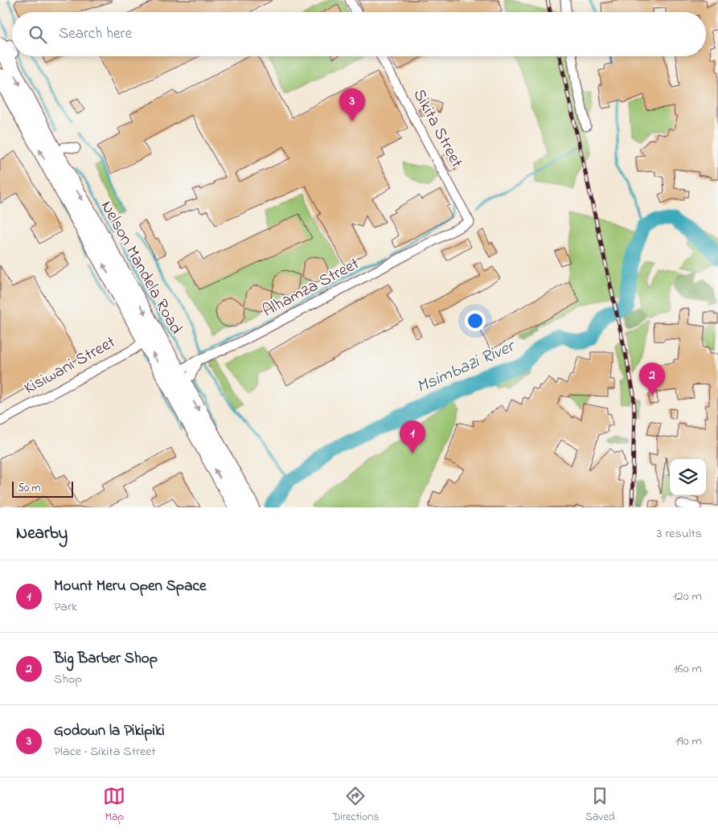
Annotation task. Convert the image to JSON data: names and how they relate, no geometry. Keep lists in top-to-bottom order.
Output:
{
  "streets": {
    "main road": ["Nelson Mandela Road"],
    "street": ["Sikita Street", "Alhamza Street", "Kisiwani Street"]
  },
  "crossings": [
    ["Sikita Street", "Alhamza Street"],
    ["Nelson Mandela Road", "Alhamza Street"],
    ["Nelson Mandela Road", "Kisiwani Street"]
  ],
  "water": ["Msimbazi River"],
  "scale_bar": "50 m",
  "page": {
    "search": "Search here",
    "pins": ["3", "2", "1"],
    "scale": "50 m",
    "heading": ["Nearby", "3 results"],
    "list": [
      {
        "mark": "1",
        "name": "Mount Meru Open Space",
        "note": "Park",
        "value": "120 m"
      },
      {
        "mark": "2",
        "name": "Big Barber Shop",
        "note": "Shop",
        "value": "160 m"
      },
      {
        "mark": "3",
        "name": "Godown la Pikipiki",
        "note": "Place · Sikita Street",
        "value": "190 m"
      }
    ],
    "nav": ["Map", "Directions", "Saved"]
  }
}
